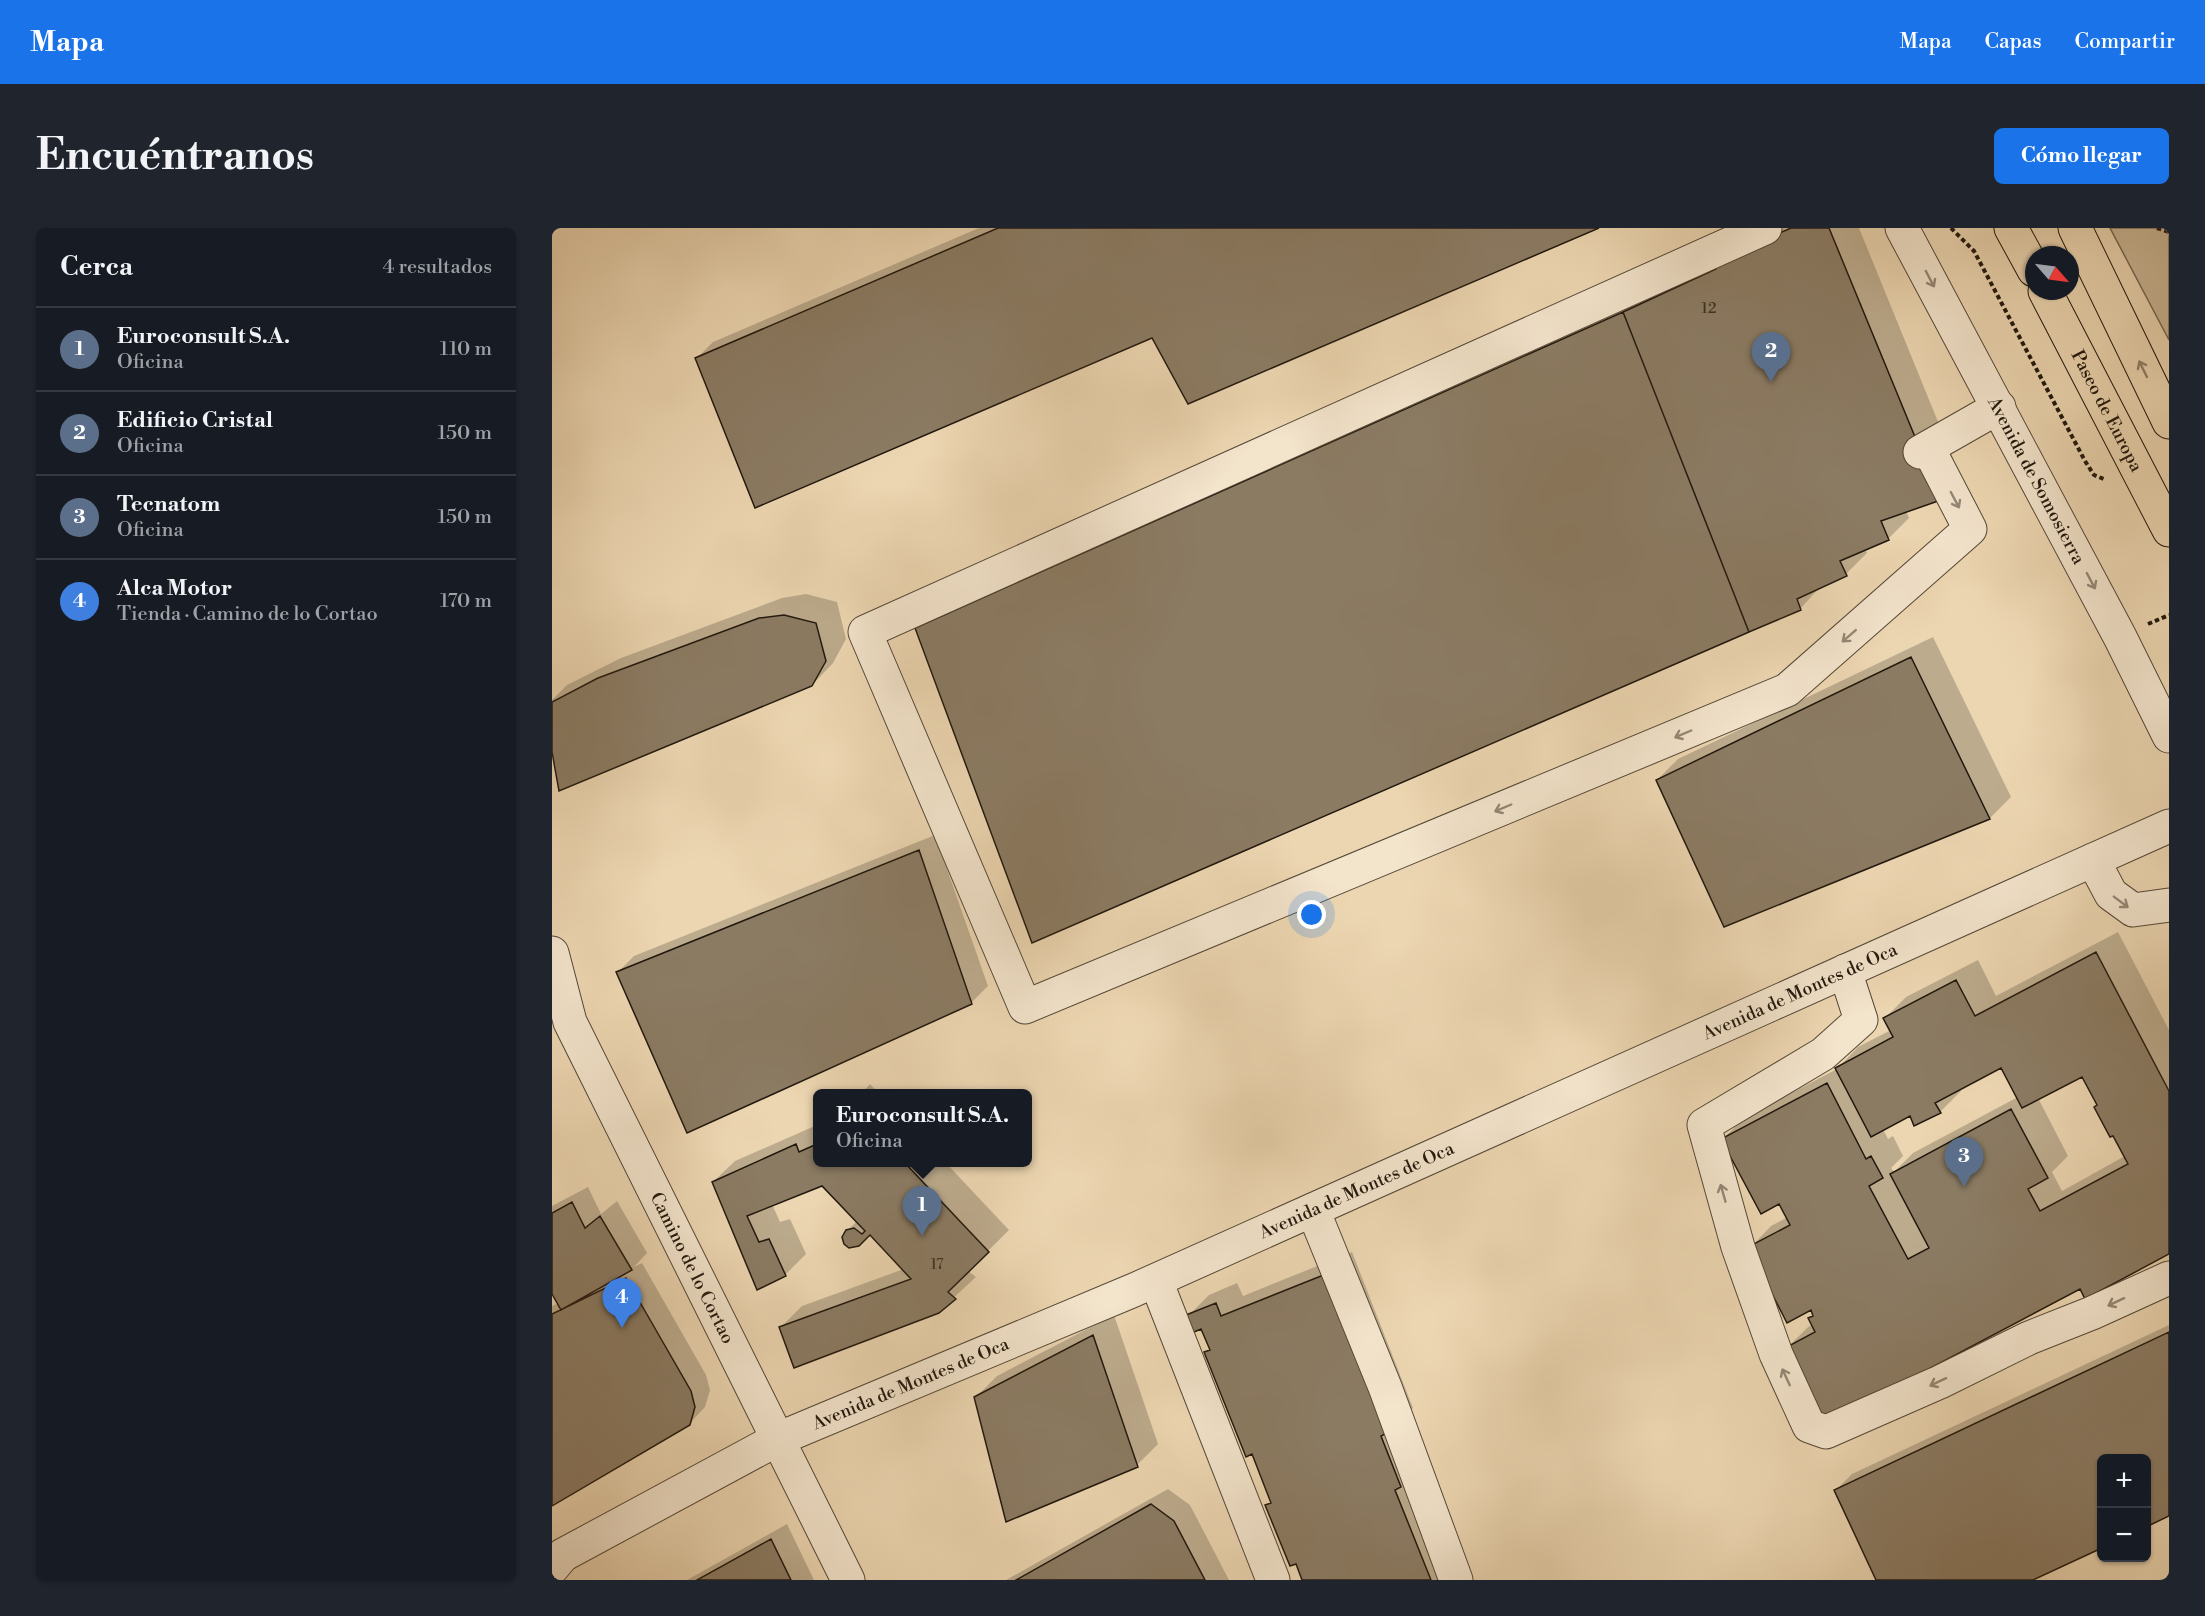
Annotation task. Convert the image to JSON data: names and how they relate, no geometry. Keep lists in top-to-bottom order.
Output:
{
  "streets": {
    "main road": ["Paseo de Europa"],
    "street": ["Avenida de Somosierra", "Avenida de Montes de Oca", "Camino de lo Cortao"]
  },
  "crossings": [
    ["Avenida de Montes de Oca", "Camino de lo Cortao"]
  ],
  "one_way": ["Avenida de Somosierra"],
  "house_numbers": ["12", "17"],
  "north": "bottom right",
  "page": {
    "header": "Mapa",
    "nav": ["Mapa", "Capas", "Compartir"],
    "buttons": "Cómo llegar",
    "title": "Encuéntranos",
    "heading": ["Cerca", "4 resultados"],
    "list": [
      {
        "mark": "1",
        "name": "Euroconsult S.A.",
        "note": "Oficina",
        "value": "110 m"
      },
      {
        "mark": "2",
        "name": "Edificio Cristal",
        "note": "Oficina",
        "value": "150 m"
      },
      {
        "mark": "3",
        "name": "Tecnatom",
        "note": "Oficina",
        "value": "150 m"
      },
      {
        "mark": "4",
        "name": "Alca Motor",
        "note": "Tienda · Camino de lo Cortao",
        "value": "170 m"
      }
    ],
    "pins": [
      "2",
      "3",
      "1",
      "4"
    ],
    "popup": ["Euroconsult S.A.", "Oficina"],
    "map_buttons": ["+", "−"]
  }
}
